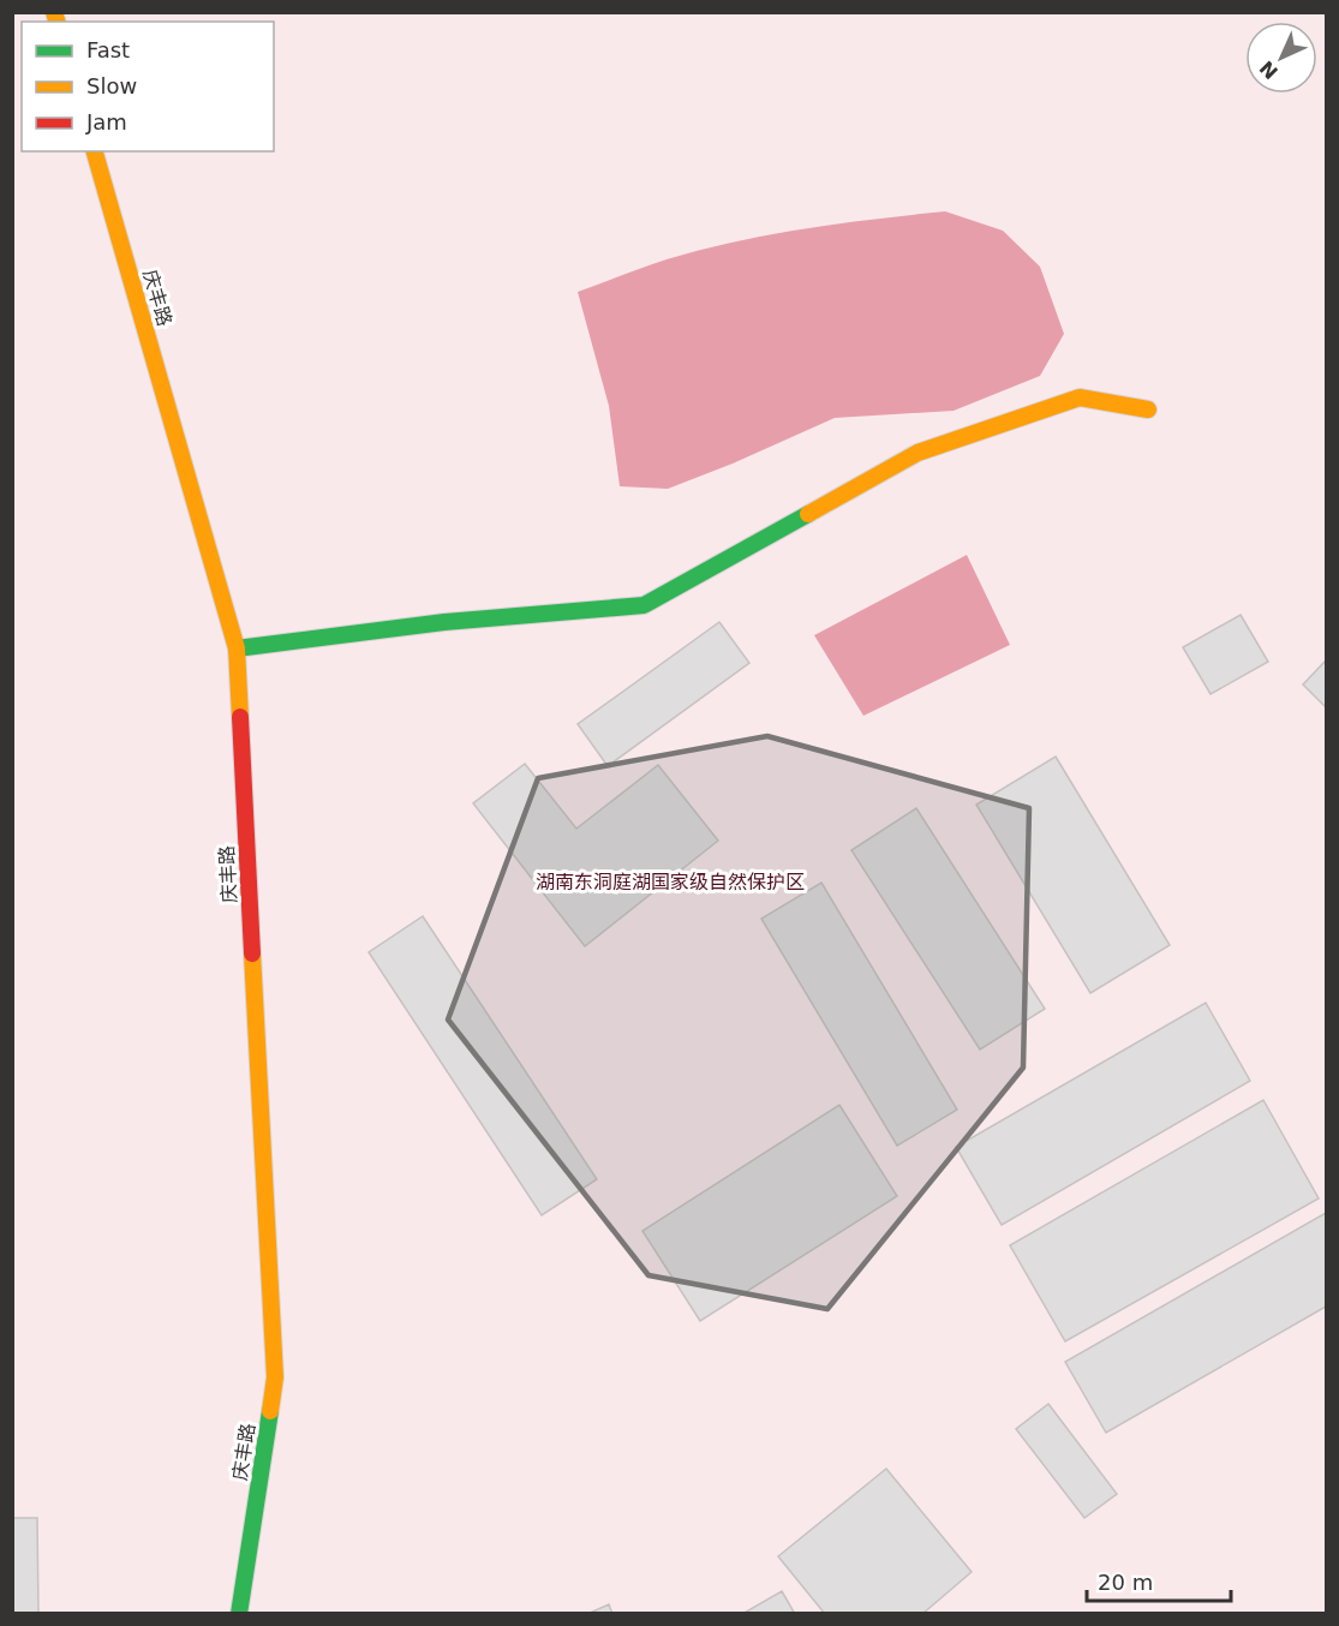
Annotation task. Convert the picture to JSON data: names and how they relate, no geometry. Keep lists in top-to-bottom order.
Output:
{
  "streets": {
    "street": ["庆丰路"]
  },
  "parks": ["湖南东洞庭湖国家级自然保护区"],
  "legend": ["Fast", "Slow", "Jam"],
  "scale_bar": "20 m",
  "north": "bottom left"
}
